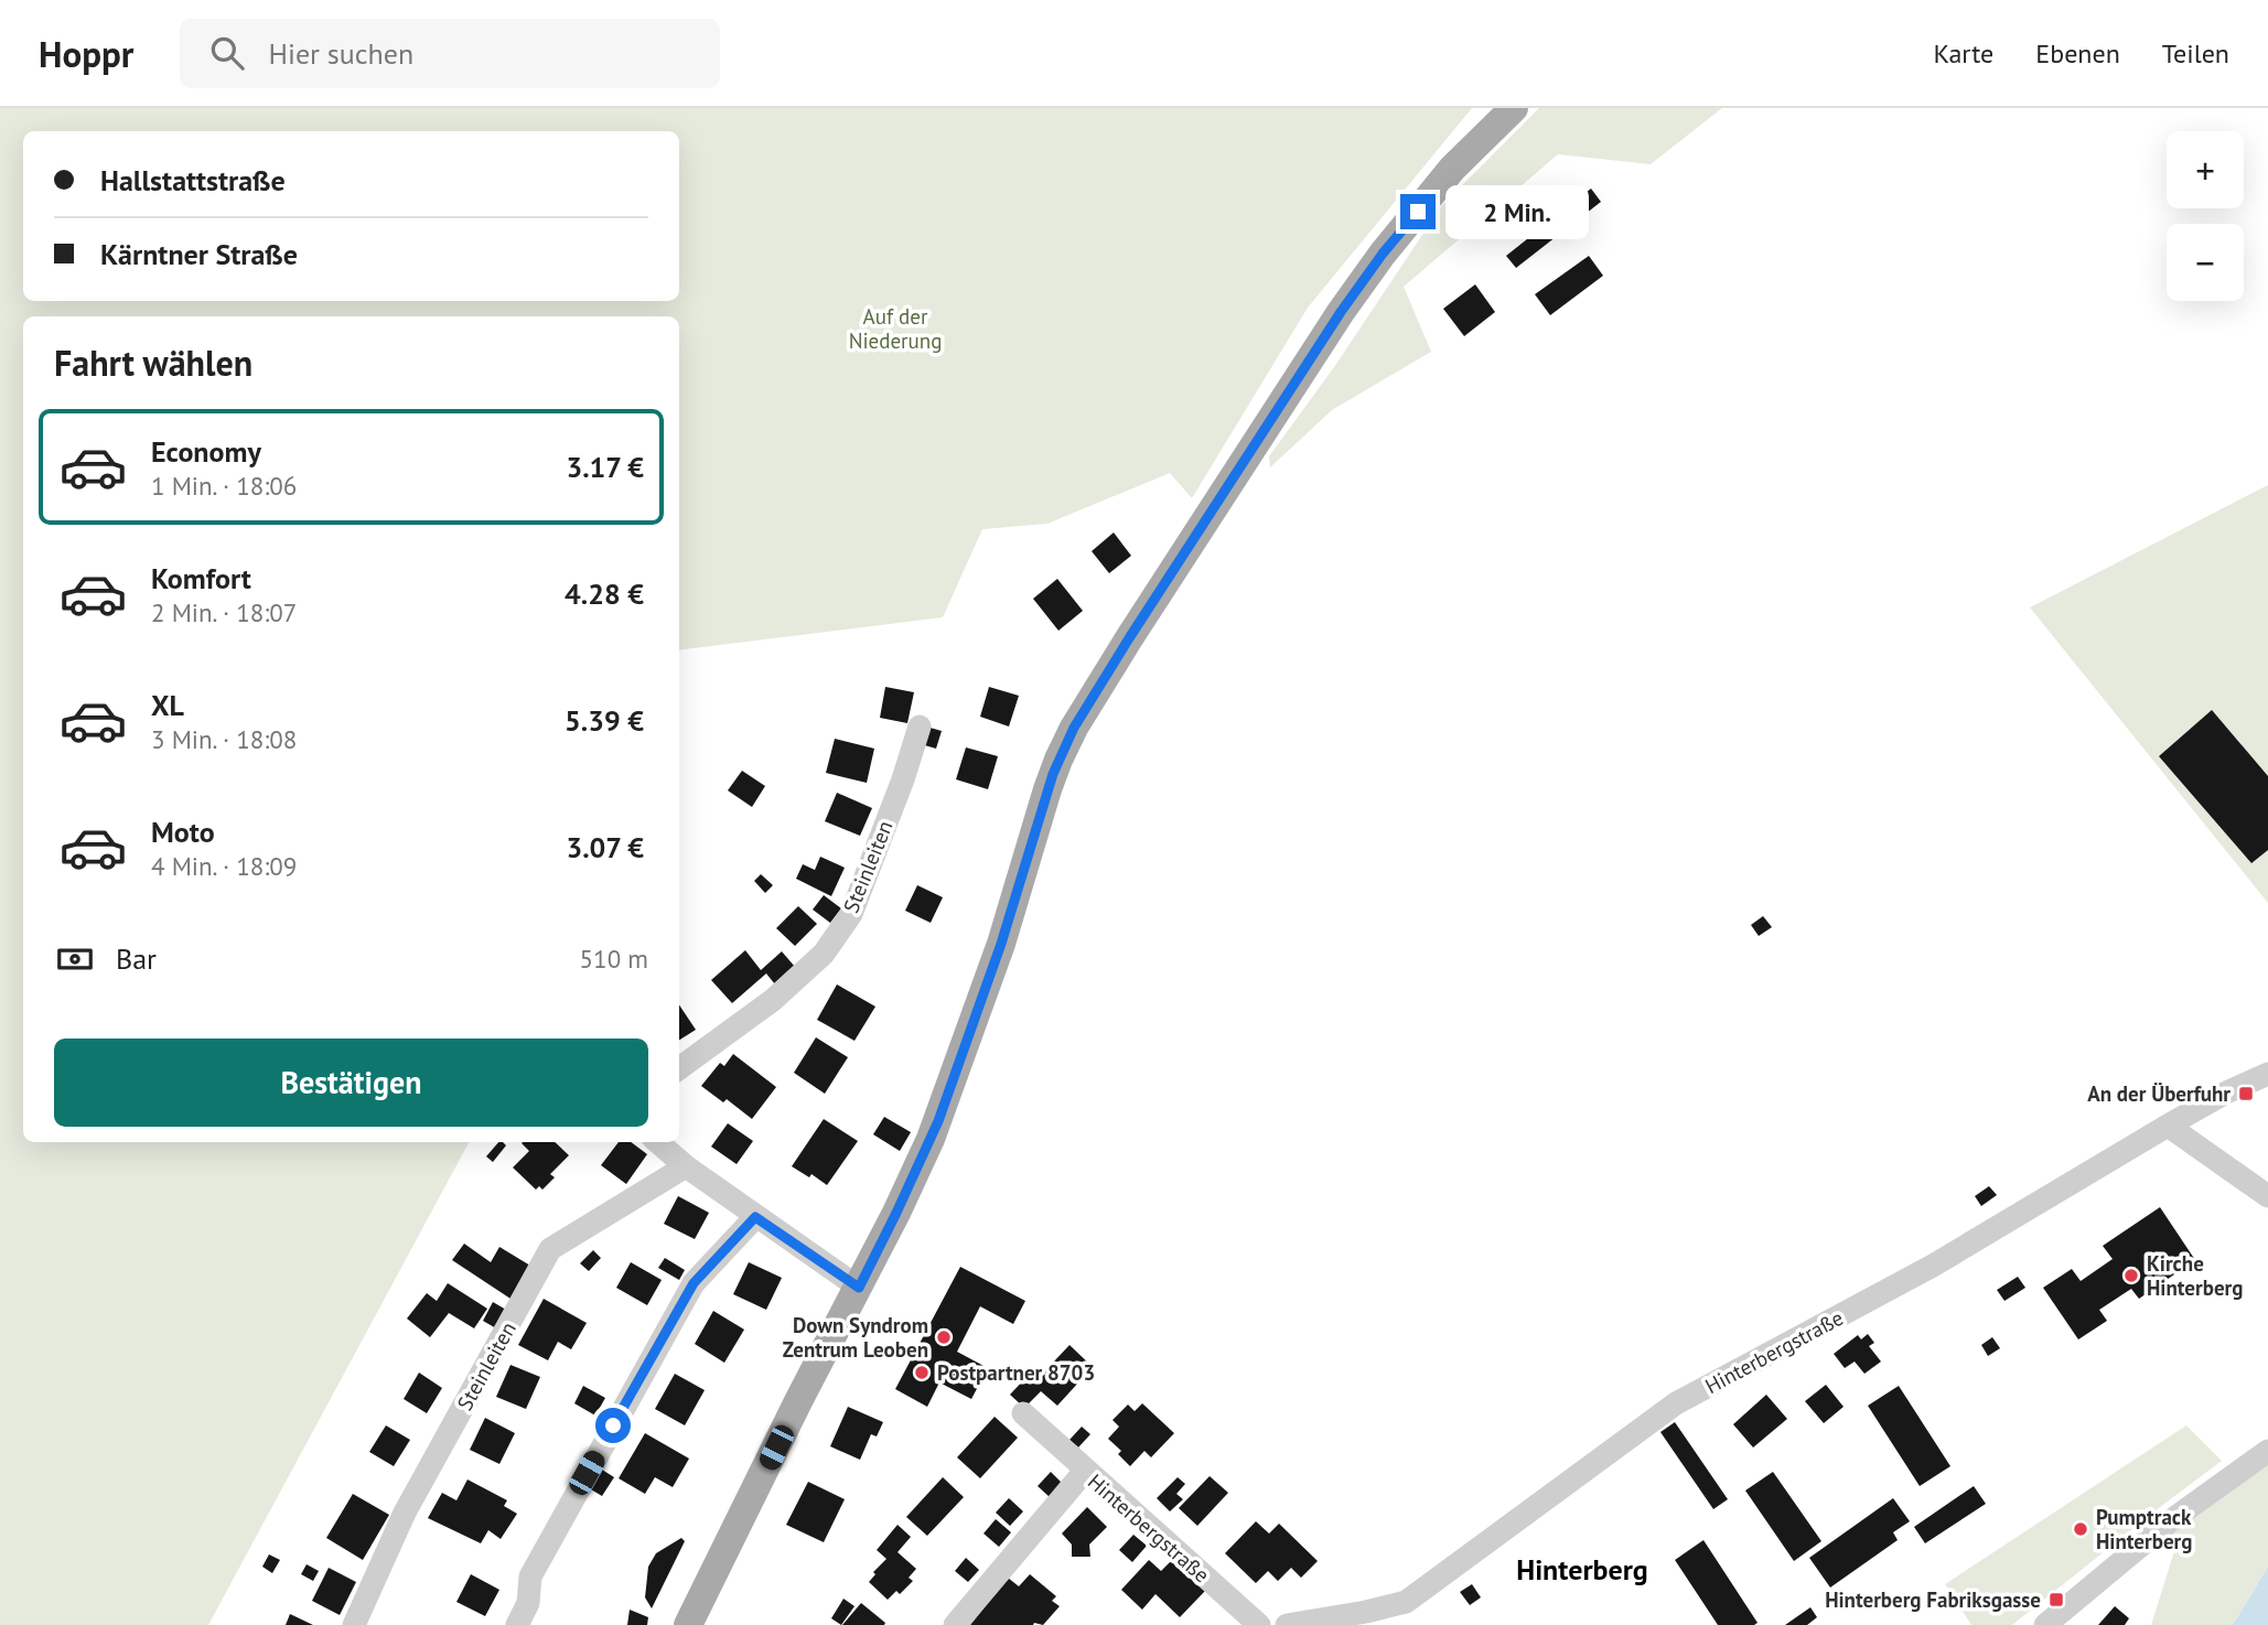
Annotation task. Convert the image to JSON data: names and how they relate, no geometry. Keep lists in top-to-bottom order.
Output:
{
  "streets": {
    "street": ["Steinleiten", "Hinterbergstraße"]
  },
  "districts": ["Hinterberg"],
  "parks": ["Auf der Niederung"],
  "places": {
    "transit": ["An der Überfuhr", "Hinterberg Fabriksgasse"],
    "other": [
      "Kirche Hinterberg",
      "Down Syndrom Zentrum Leoben",
      "Postpartner 8703",
      "Pumptrack Hinterberg"
    ]
  },
  "page": {
    "header": "Hoppr",
    "search": "Hier suchen",
    "nav": ["Karte", "Ebenen", "Teilen"],
    "map_buttons": ["+", "−"],
    "banner": ["Hallstattstraße", "Kärntner Straße"],
    "bubble": "2 Min.",
    "heading": "Fahrt wählen",
    "list": [
      {
        "name": "Economy",
        "note": "1 Min. · 18:06",
        "value": "3.17 €"
      },
      {
        "name": "Komfort",
        "note": "2 Min. · 18:07",
        "value": "4.28 €"
      },
      {
        "name": "XL",
        "note": "3 Min. · 18:08",
        "value": "5.39 €"
      },
      {
        "name": "Moto",
        "note": "4 Min. · 18:09",
        "value": "3.07 €"
      }
    ],
    "pay": ["Bar", "510 m"],
    "buttons": "Bestätigen"
  }
}
